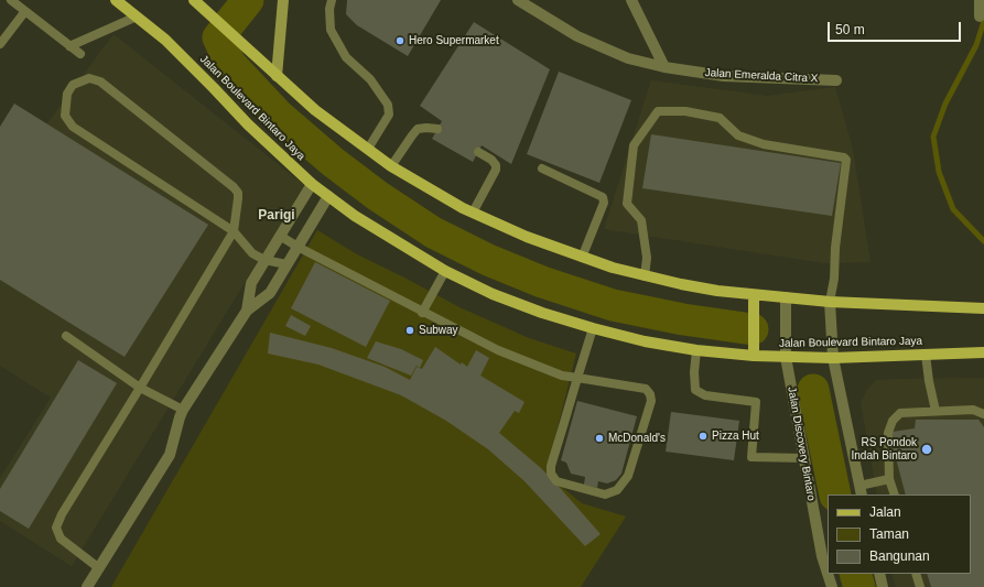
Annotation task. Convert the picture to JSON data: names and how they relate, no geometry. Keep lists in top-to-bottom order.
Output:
{
  "streets": {
    "main road": ["Jalan Boulevard Bintaro Jaya"],
    "street": ["Jalan Emeralda Citra X", "Jalan Discovery Bintaro"]
  },
  "crossings": [
    ["Jalan Boulevard Bintaro Jaya", "Jalan Discovery Bintaro"]
  ],
  "districts": ["Parigi"],
  "places": [
    "Hero Supermarket",
    "Subway",
    "Pizza Hut",
    "McDonald's",
    "RS Pondok Indah Bintaro"
  ],
  "legend": ["Jalan", "Taman", "Bangunan"],
  "scale_bar": "50 m"
}
